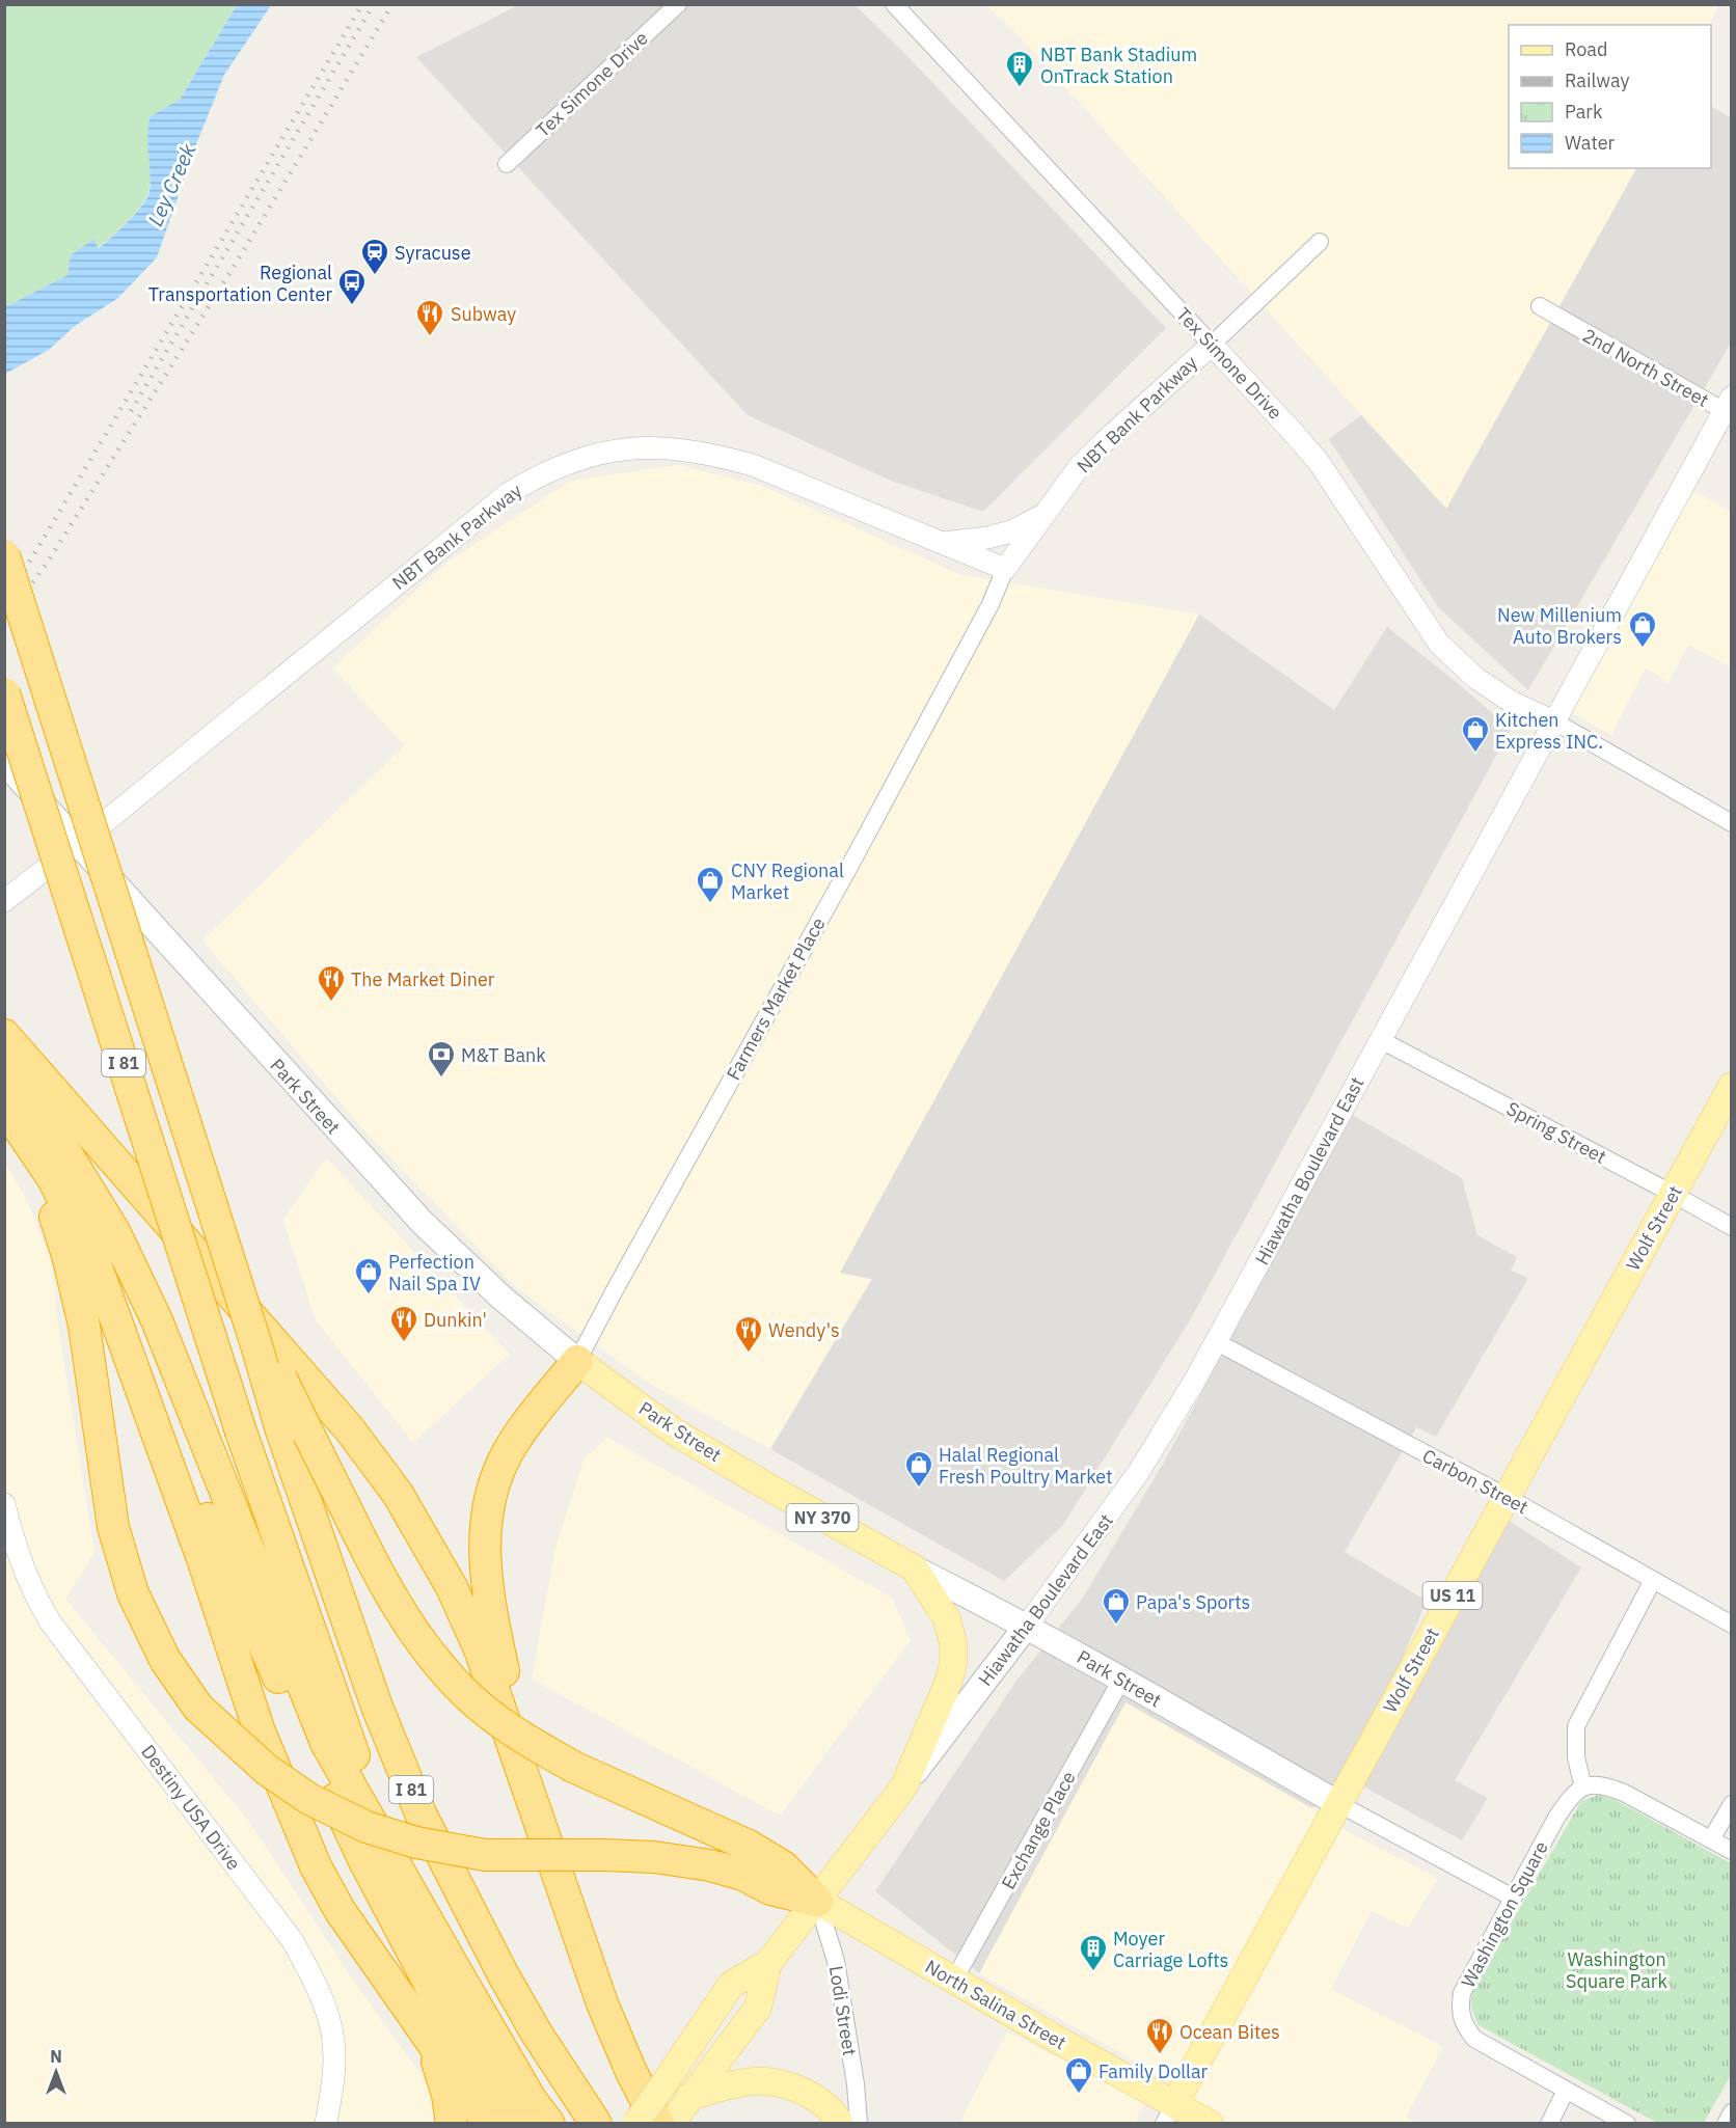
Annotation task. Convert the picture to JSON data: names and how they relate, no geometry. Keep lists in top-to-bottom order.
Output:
{
  "streets": {
    "highway": ["I 81"],
    "main road": [
      "Park Street",
      "Hiawatha Boulevard East",
      "Wolf Street",
      "NY 370",
      "US 11",
      "North Salina Street"
    ],
    "street": [
      "Tex Simone Drive",
      "2nd North Street",
      "NBT Bank Parkway",
      "Farmers Market Place",
      "Spring Street",
      "Carbon Street",
      "Destiny USA Drive",
      "Exchange Place",
      "Washington Square",
      "Lodi Street"
    ]
  },
  "crossings": [
    ["Tex Simone Drive", "NBT Bank Parkway"],
    ["Tex Simone Drive", "Hiawatha Boulevard East"],
    ["2nd North Street", "Hiawatha Boulevard East"],
    ["NBT Bank Parkway", "Farmers Market Place"],
    ["NBT Bank Parkway", "Park Street"],
    ["Farmers Market Place", "Park Street"],
    ["Park Street", "Hiawatha Boulevard East"],
    ["Park Street", "Wolf Street"],
    ["Park Street", "Exchange Place"],
    ["Park Street", "Washington Square"],
    ["Spring Street", "Hiawatha Boulevard East"],
    ["Spring Street", "Wolf Street"],
    ["Hiawatha Boulevard East", "Carbon Street"],
    ["Hiawatha Boulevard East", "North Salina Street"],
    ["Hiawatha Boulevard East", "Lodi Street"],
    ["Wolf Street", "Carbon Street"],
    ["Wolf Street", "North Salina Street"],
    ["Exchange Place", "North Salina Street"],
    ["North Salina Street", "Lodi Street"]
  ],
  "water": ["Ley Creek"],
  "parks": ["Washington Square Park"],
  "places": {
    "building": ["NBT Bank Stadium OnTrack Station", "Moyer Carriage Lofts"],
    "station": ["Syracuse"],
    "bus stop": ["Regional Transportation Center"],
    "restaurant": [
      "Subway",
      "The Market Diner",
      "Dunkin'",
      "Wendy's",
      "Ocean Bites"
    ],
    "shop": [
      "New Millenium Auto Brokers",
      "Kitchen Express INC.",
      "CNY Regional Market",
      "Perfection Nail Spa IV",
      "Halal Regional Fresh Poultry Market",
      "Papa's Sports",
      "Family Dollar"
    ],
    "bank": ["M&T Bank"]
  },
  "legend": [
    "Road",
    "Railway",
    "Park",
    "Water"
  ],
  "north": "top"
}
